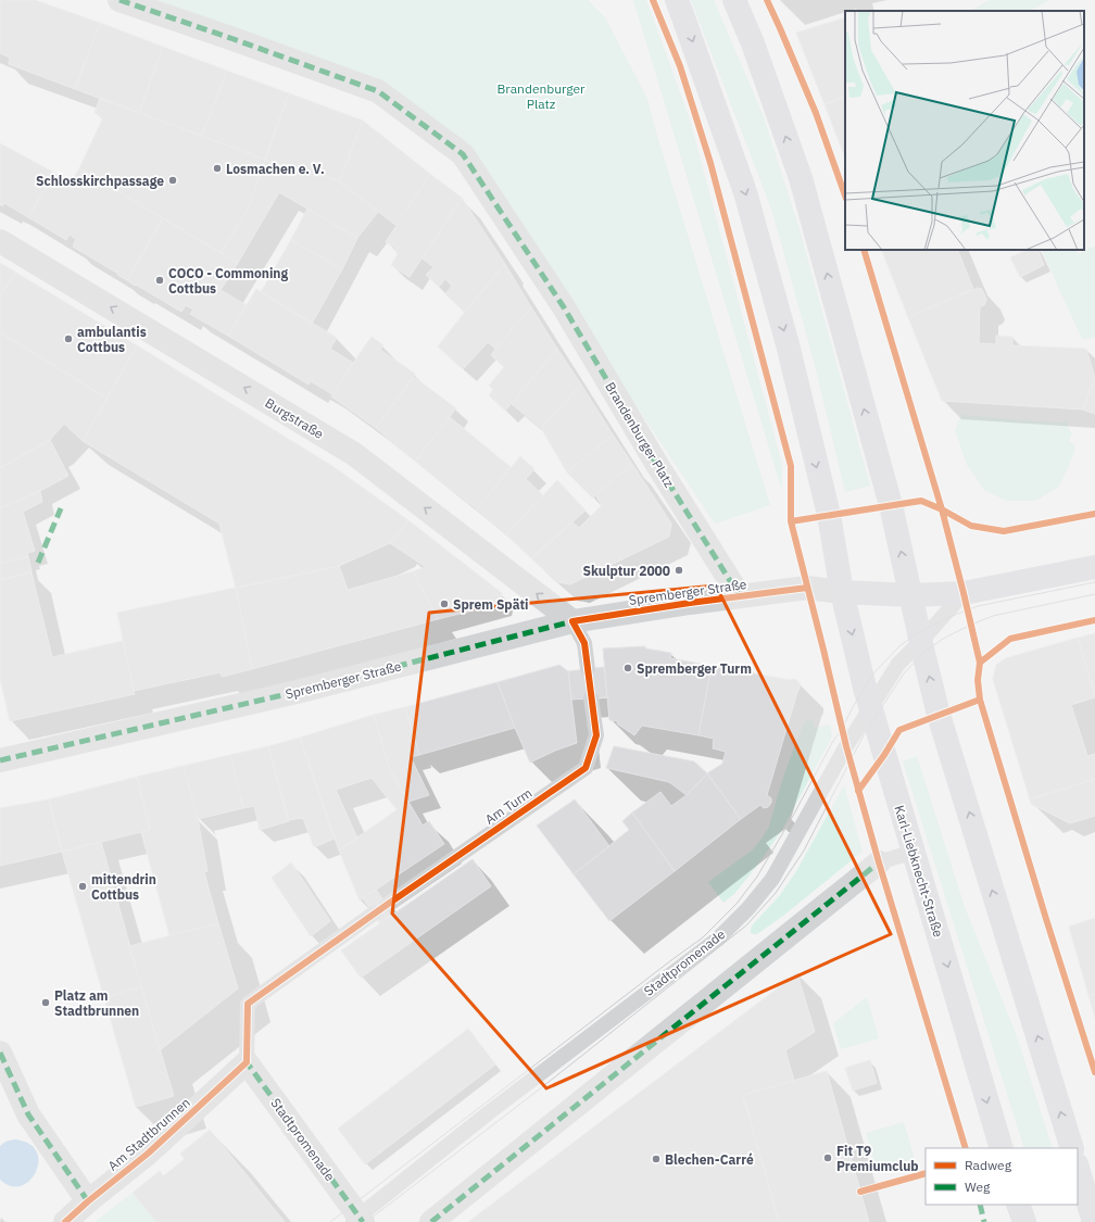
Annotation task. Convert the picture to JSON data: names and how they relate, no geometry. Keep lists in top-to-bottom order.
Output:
{
  "streets": {
    "main road": ["Karl-Liebknecht-Straße"],
    "street": [
      "Burgstraße",
      "Brandenburger Platz",
      "Spremberger Straße",
      "Stadtpromenade",
      "Am Stadtbrunnen"
    ],
    "lane": ["Am Turm"]
  },
  "crossings": [
    ["Burgstraße", "Spremberger Straße"],
    ["Brandenburger Platz", "Spremberger Straße"],
    ["Spremberger Straße", "Karl-Liebknecht-Straße"],
    ["Karl-Liebknecht-Straße", "Stadtpromenade"],
    ["Stadtpromenade", "Am Stadtbrunnen"]
  ],
  "one_way": ["Burgstraße"],
  "parks": ["Brandenburger Platz"],
  "places": [
    "Losmachen e. V.",
    "Schlosskirchpassage",
    "COCO - Commoning Cottbus",
    "ambulantis Cottbus",
    "Skulptur 2000",
    "Sprem Späti",
    "Spremberger Turm",
    "mittendrin Cottbus",
    "Platz am Stadtbrunnen",
    "Fit T9 Premiumclub",
    "Blechen-Carré"
  ],
  "legend": ["Radweg", "Weg"]
}
